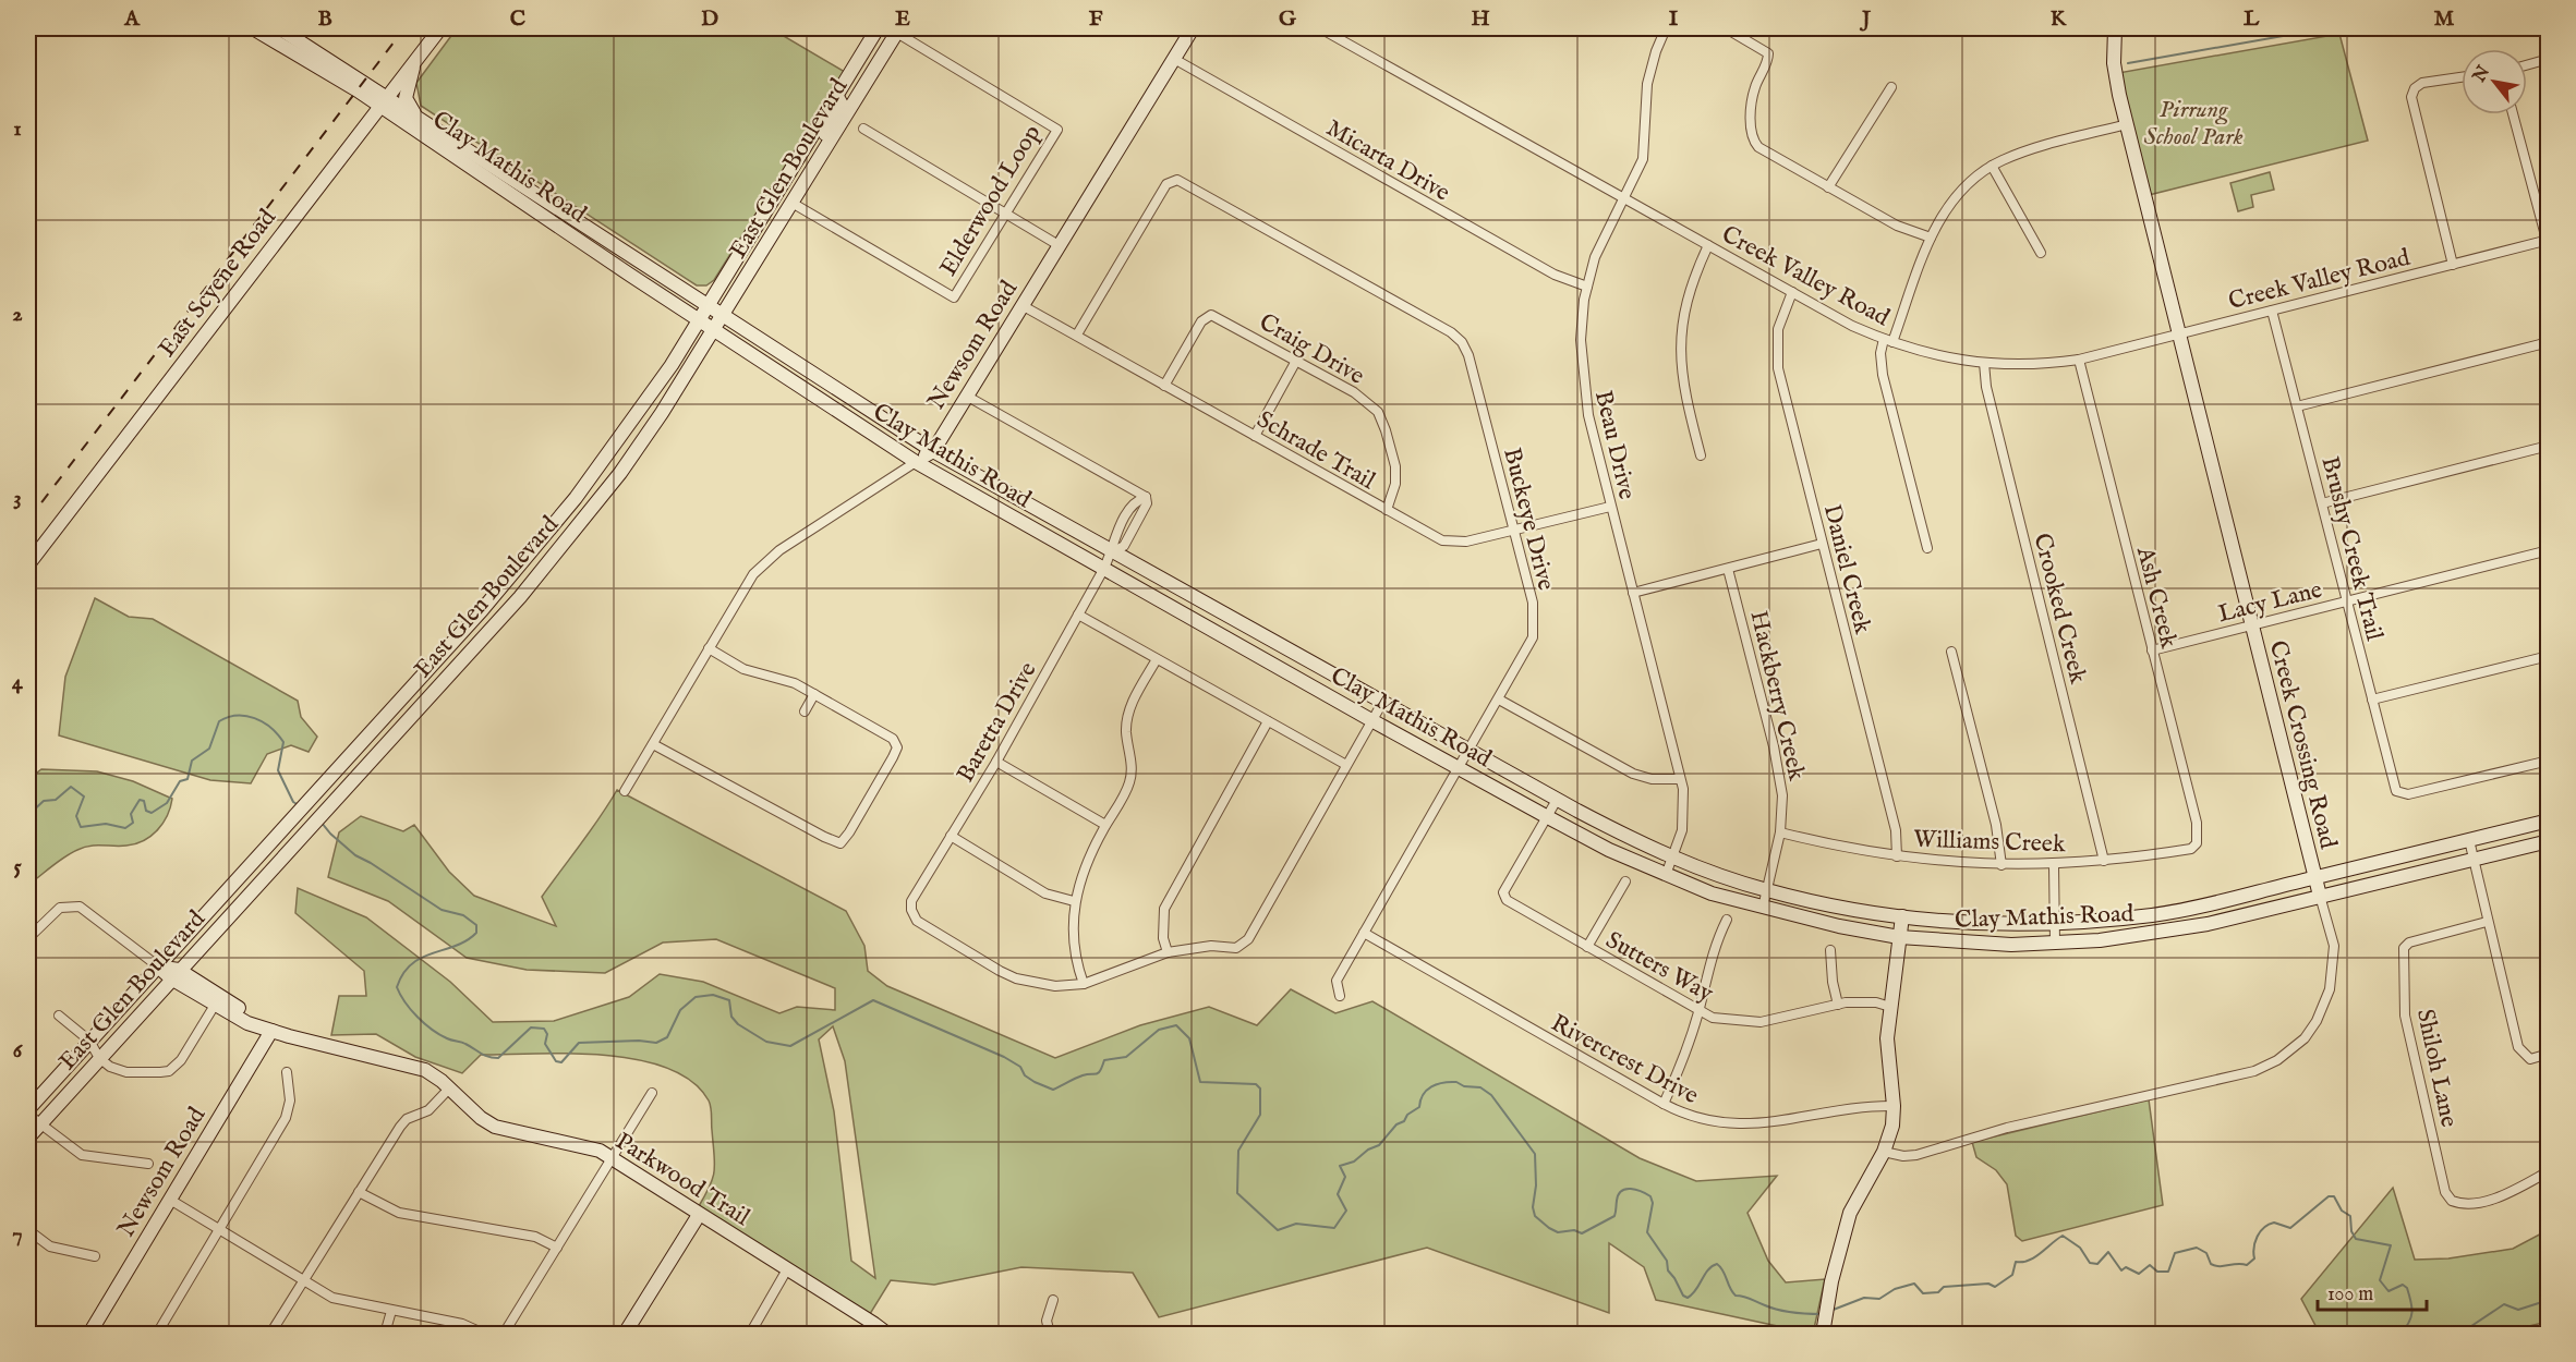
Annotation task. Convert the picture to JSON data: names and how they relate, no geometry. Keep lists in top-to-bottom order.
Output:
{
  "streets": {
    "main road": [
      "Clay Mathis Road",
      "East Glen Boulevard",
      "East Scyene Road",
      "Newsom Road",
      "Creek Crossing Road",
      "Parkwood Trail"
    ],
    "street": [
      "Micarta Drive",
      "Elderwood Loop",
      "Creek Valley Road",
      "Craig Drive",
      "Beau Drive",
      "Schrade Trail",
      "Buckeye Drive",
      "Brushy Creek Trail",
      "Daniel Creek",
      "Ash Creek",
      "Lacy Lane",
      "Crooked Creek",
      "Hackberry Creek",
      "Baretta Drive",
      "Williams Creek",
      "Sutters Way",
      "Rivercrest Drive",
      "Shiloh Lane"
    ]
  },
  "crossings": [
    ["Micarta Drive", "Newsom Road"],
    ["Micarta Drive", "Beau Drive"],
    ["Clay Mathis Road", "East Glen Boulevard"],
    ["Clay Mathis Road", "East Scyene Road"],
    ["Clay Mathis Road", "Newsom Road"],
    ["Clay Mathis Road", "Beau Drive"],
    ["Clay Mathis Road", "Buckeye Drive"],
    ["Clay Mathis Road", "Hackberry Creek"],
    ["Clay Mathis Road", "Baretta Drive"],
    ["Clay Mathis Road", "Creek Crossing Road"],
    ["Clay Mathis Road", "Sutters Way"],
    ["East Glen Boulevard", "Elderwood Loop"],
    ["East Glen Boulevard", "Parkwood Trail"],
    ["Creek Valley Road", "Beau Drive"],
    ["Creek Valley Road", "Brushy Creek Trail"],
    ["Creek Valley Road", "Daniel Creek"],
    ["Creek Valley Road", "Ash Creek"],
    ["Creek Valley Road", "Crooked Creek"],
    ["Creek Valley Road", "Creek Crossing Road"],
    ["Newsom Road", "Schrade Trail"],
    ["Newsom Road", "Parkwood Trail"],
    ["Craig Drive", "Schrade Trail"],
    ["Beau Drive", "Schrade Trail"],
    ["Schrade Trail", "Buckeye Drive"],
    ["Buckeye Drive", "Rivercrest Drive"],
    ["Brushy Creek Trail", "Lacy Lane"],
    ["Daniel Creek", "Williams Creek"],
    ["Ash Creek", "Lacy Lane"],
    ["Ash Creek", "Williams Creek"],
    ["Lacy Lane", "Creek Crossing Road"],
    ["Crooked Creek", "Williams Creek"],
    ["Hackberry Creek", "Williams Creek"]
  ],
  "parks": ["Pirrung School Park"],
  "scale_bar": "100 m",
  "north": "top left",
  "grid": {
    "columns": [
      "A",
      "B",
      "C",
      "D",
      "E",
      "F",
      "G",
      "H",
      "I",
      "J",
      "K",
      "L",
      "M"
    ],
    "rows": [
      "1",
      "2",
      "3",
      "4",
      "5",
      "6",
      "7"
    ]
  }
}
